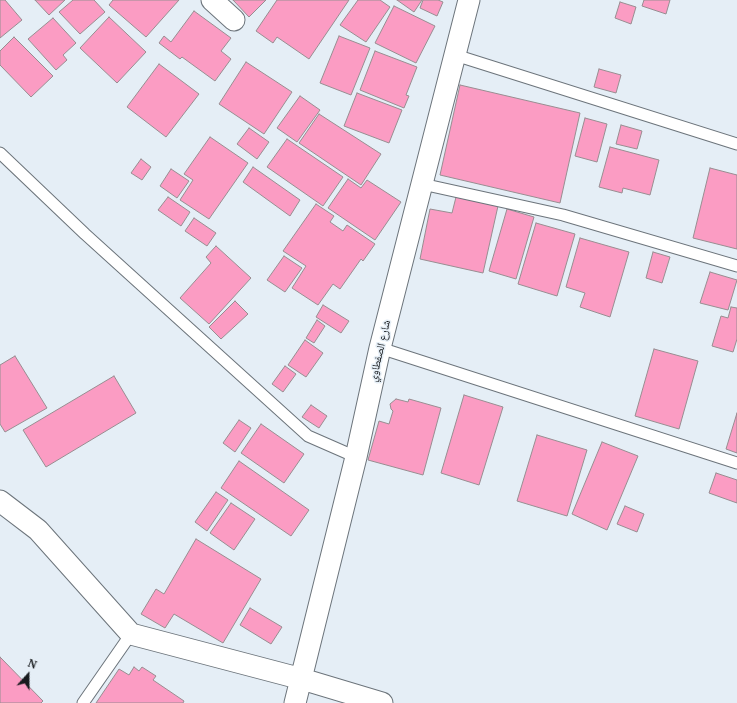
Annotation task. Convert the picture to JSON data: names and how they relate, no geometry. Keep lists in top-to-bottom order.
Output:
{
  "streets": {
    "street": ["شارع الصفطاوي"]
  },
  "north": "top"
}
